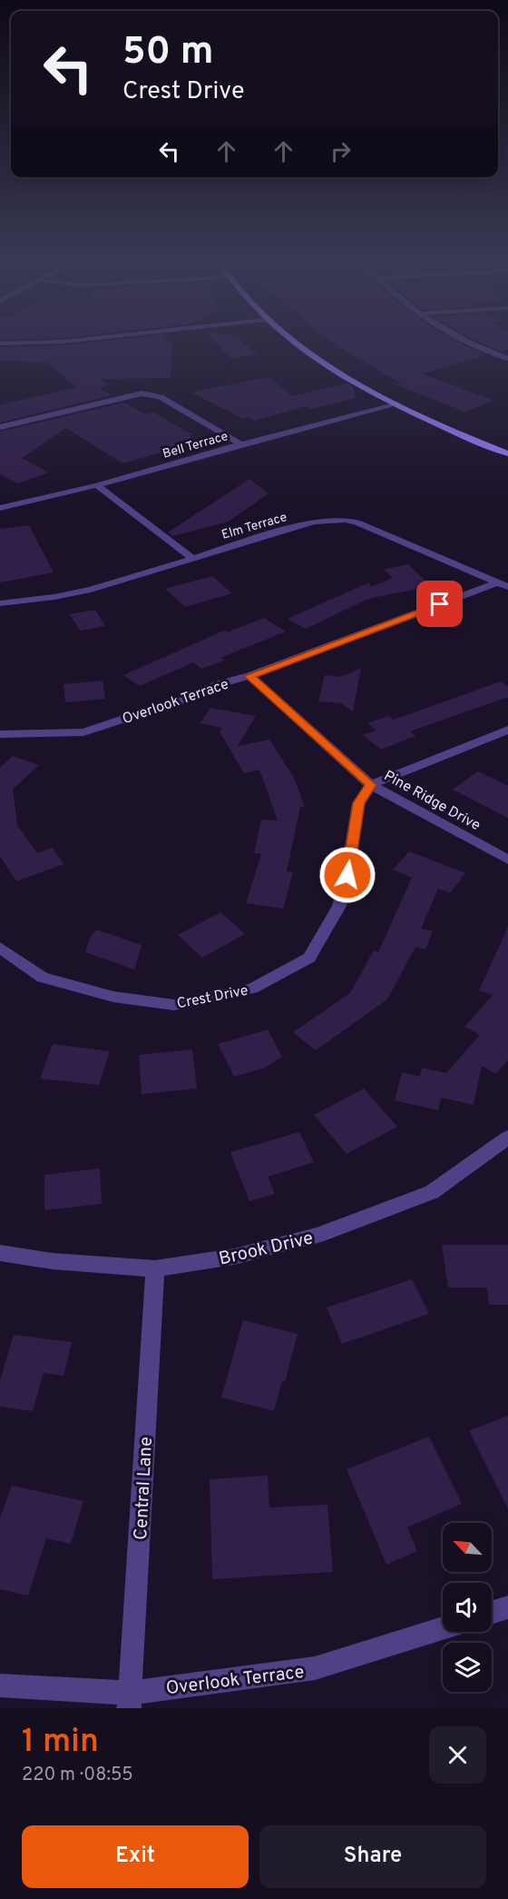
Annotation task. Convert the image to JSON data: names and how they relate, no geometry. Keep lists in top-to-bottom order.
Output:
{
  "streets": {
    "street": [
      "Bell Terrace",
      "Elm Terrace",
      "Overlook Terrace",
      "Pine Ridge Drive",
      "Crest Drive",
      "Brook Drive",
      "Central Lane"
    ]
  },
  "crossings": [
    ["Elm Terrace", "Overlook Terrace"],
    ["Overlook Terrace", "Central Lane"],
    ["Pine Ridge Drive", "Crest Drive"],
    ["Brook Drive", "Central Lane"]
  ],
  "north": "top left",
  "page": {
    "turn": ["50 m", "Crest Drive"],
    "heading": ["1 min", "220 m · 08:55"],
    "buttons": ["Exit", "Share"]
  }
}
